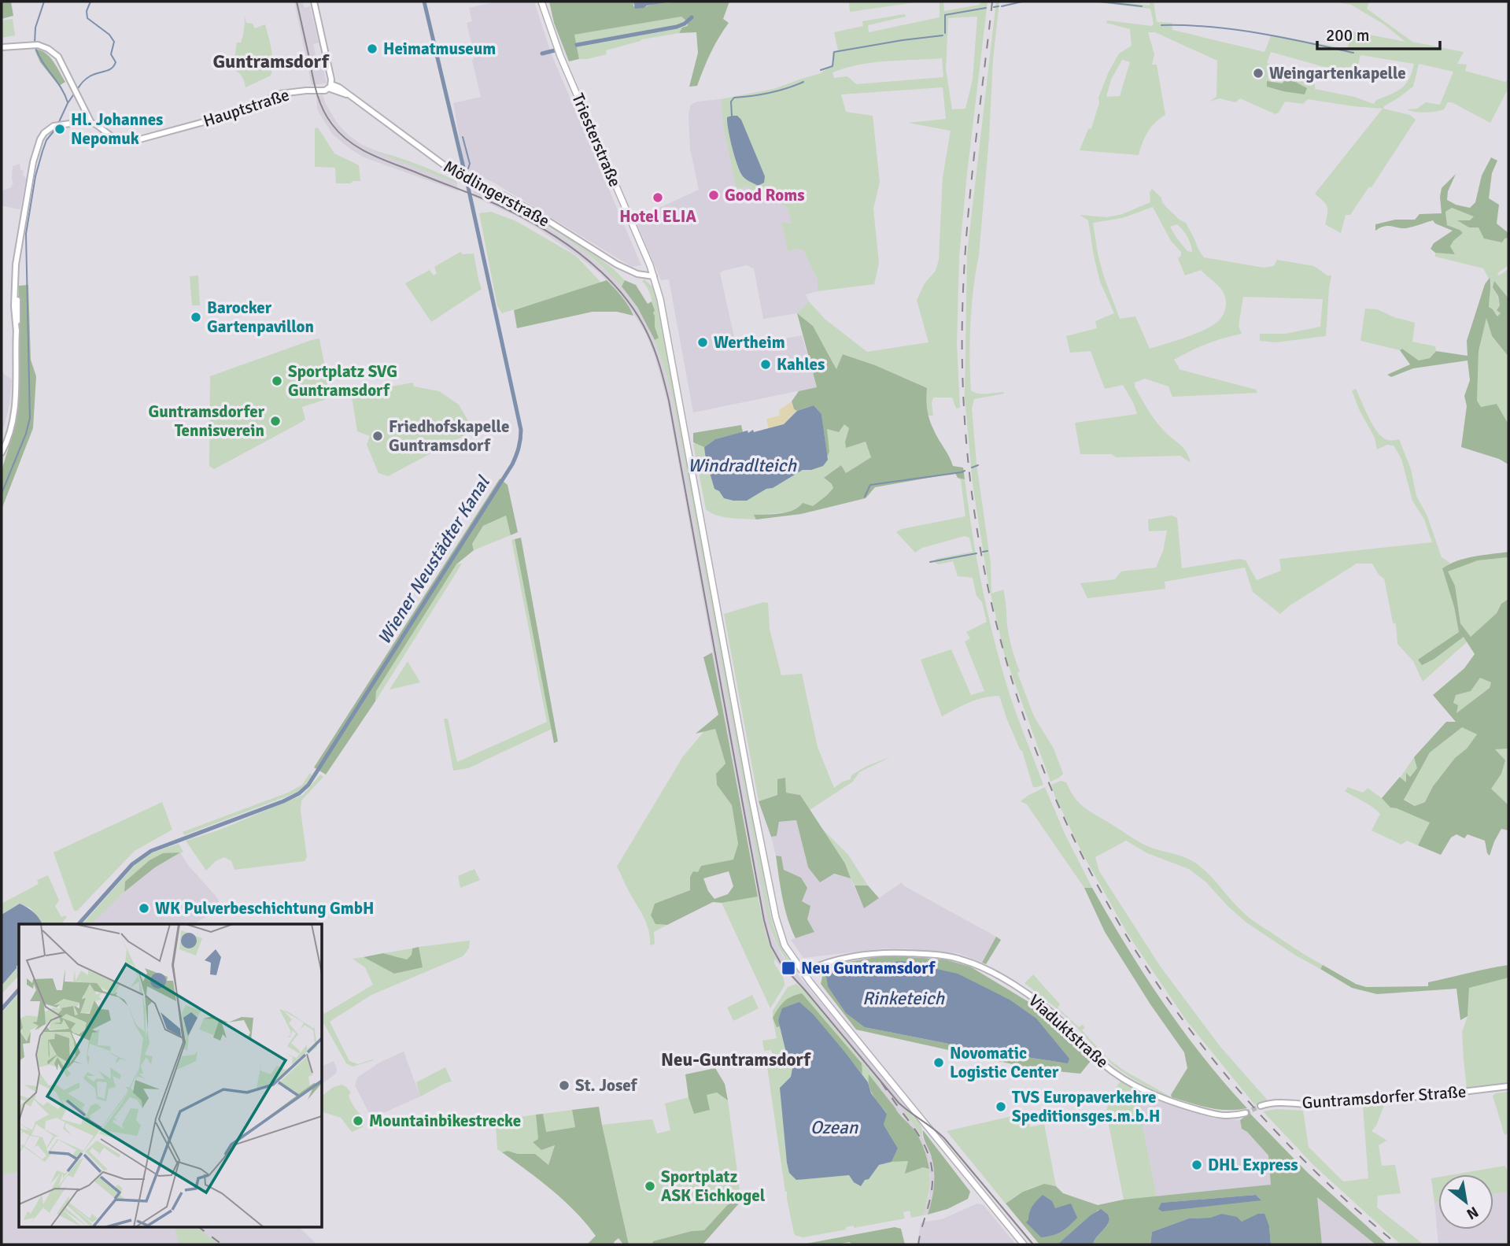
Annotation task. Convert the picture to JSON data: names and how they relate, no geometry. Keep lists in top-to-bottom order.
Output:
{
  "streets": {
    "main road": ["Triesterstraße"],
    "street": [
      "Hauptstraße",
      "Mödlingerstraße",
      "Viaduktstraße",
      "Guntramsdorfer Straße"
    ]
  },
  "crossings": [
    ["Hauptstraße", "Mödlingerstraße"],
    ["Triesterstraße", "Mödlingerstraße"],
    ["Triesterstraße", "Viaduktstraße"]
  ],
  "districts": ["Guntramsdorf", "Neu-Guntramsdorf"],
  "water": [
    "Windradlteich",
    "Wiener Neustädter Kanal",
    "Rinketeich",
    "Ozean"
  ],
  "places": {
    "other": [
      "Heimatmuseum",
      "Weingartenkapelle",
      "Hl. Johannes Nepomuk",
      "Good Roms",
      "Hotel ELIA",
      "Barocker Gartenpavillon",
      "Wertheim",
      "Kahles",
      "Sportplatz SVG Guntramsdorf",
      "Guntramsdorfer Tennisverein",
      "Friedhofskapelle Guntramsdorf",
      "WK Pulverbeschichtung GmbH",
      "Novomatic Logistic Center",
      "St. Josef",
      "TVS Europaverkehre Speditionsges.m.b.H",
      "Mountainbikestrecke",
      "DHL Express",
      "Sportplatz ASK Eichkogel"
    ],
    "transit": ["Neu Guntramsdorf"]
  },
  "scale_bar": "200 m",
  "north": "bottom right"
}
